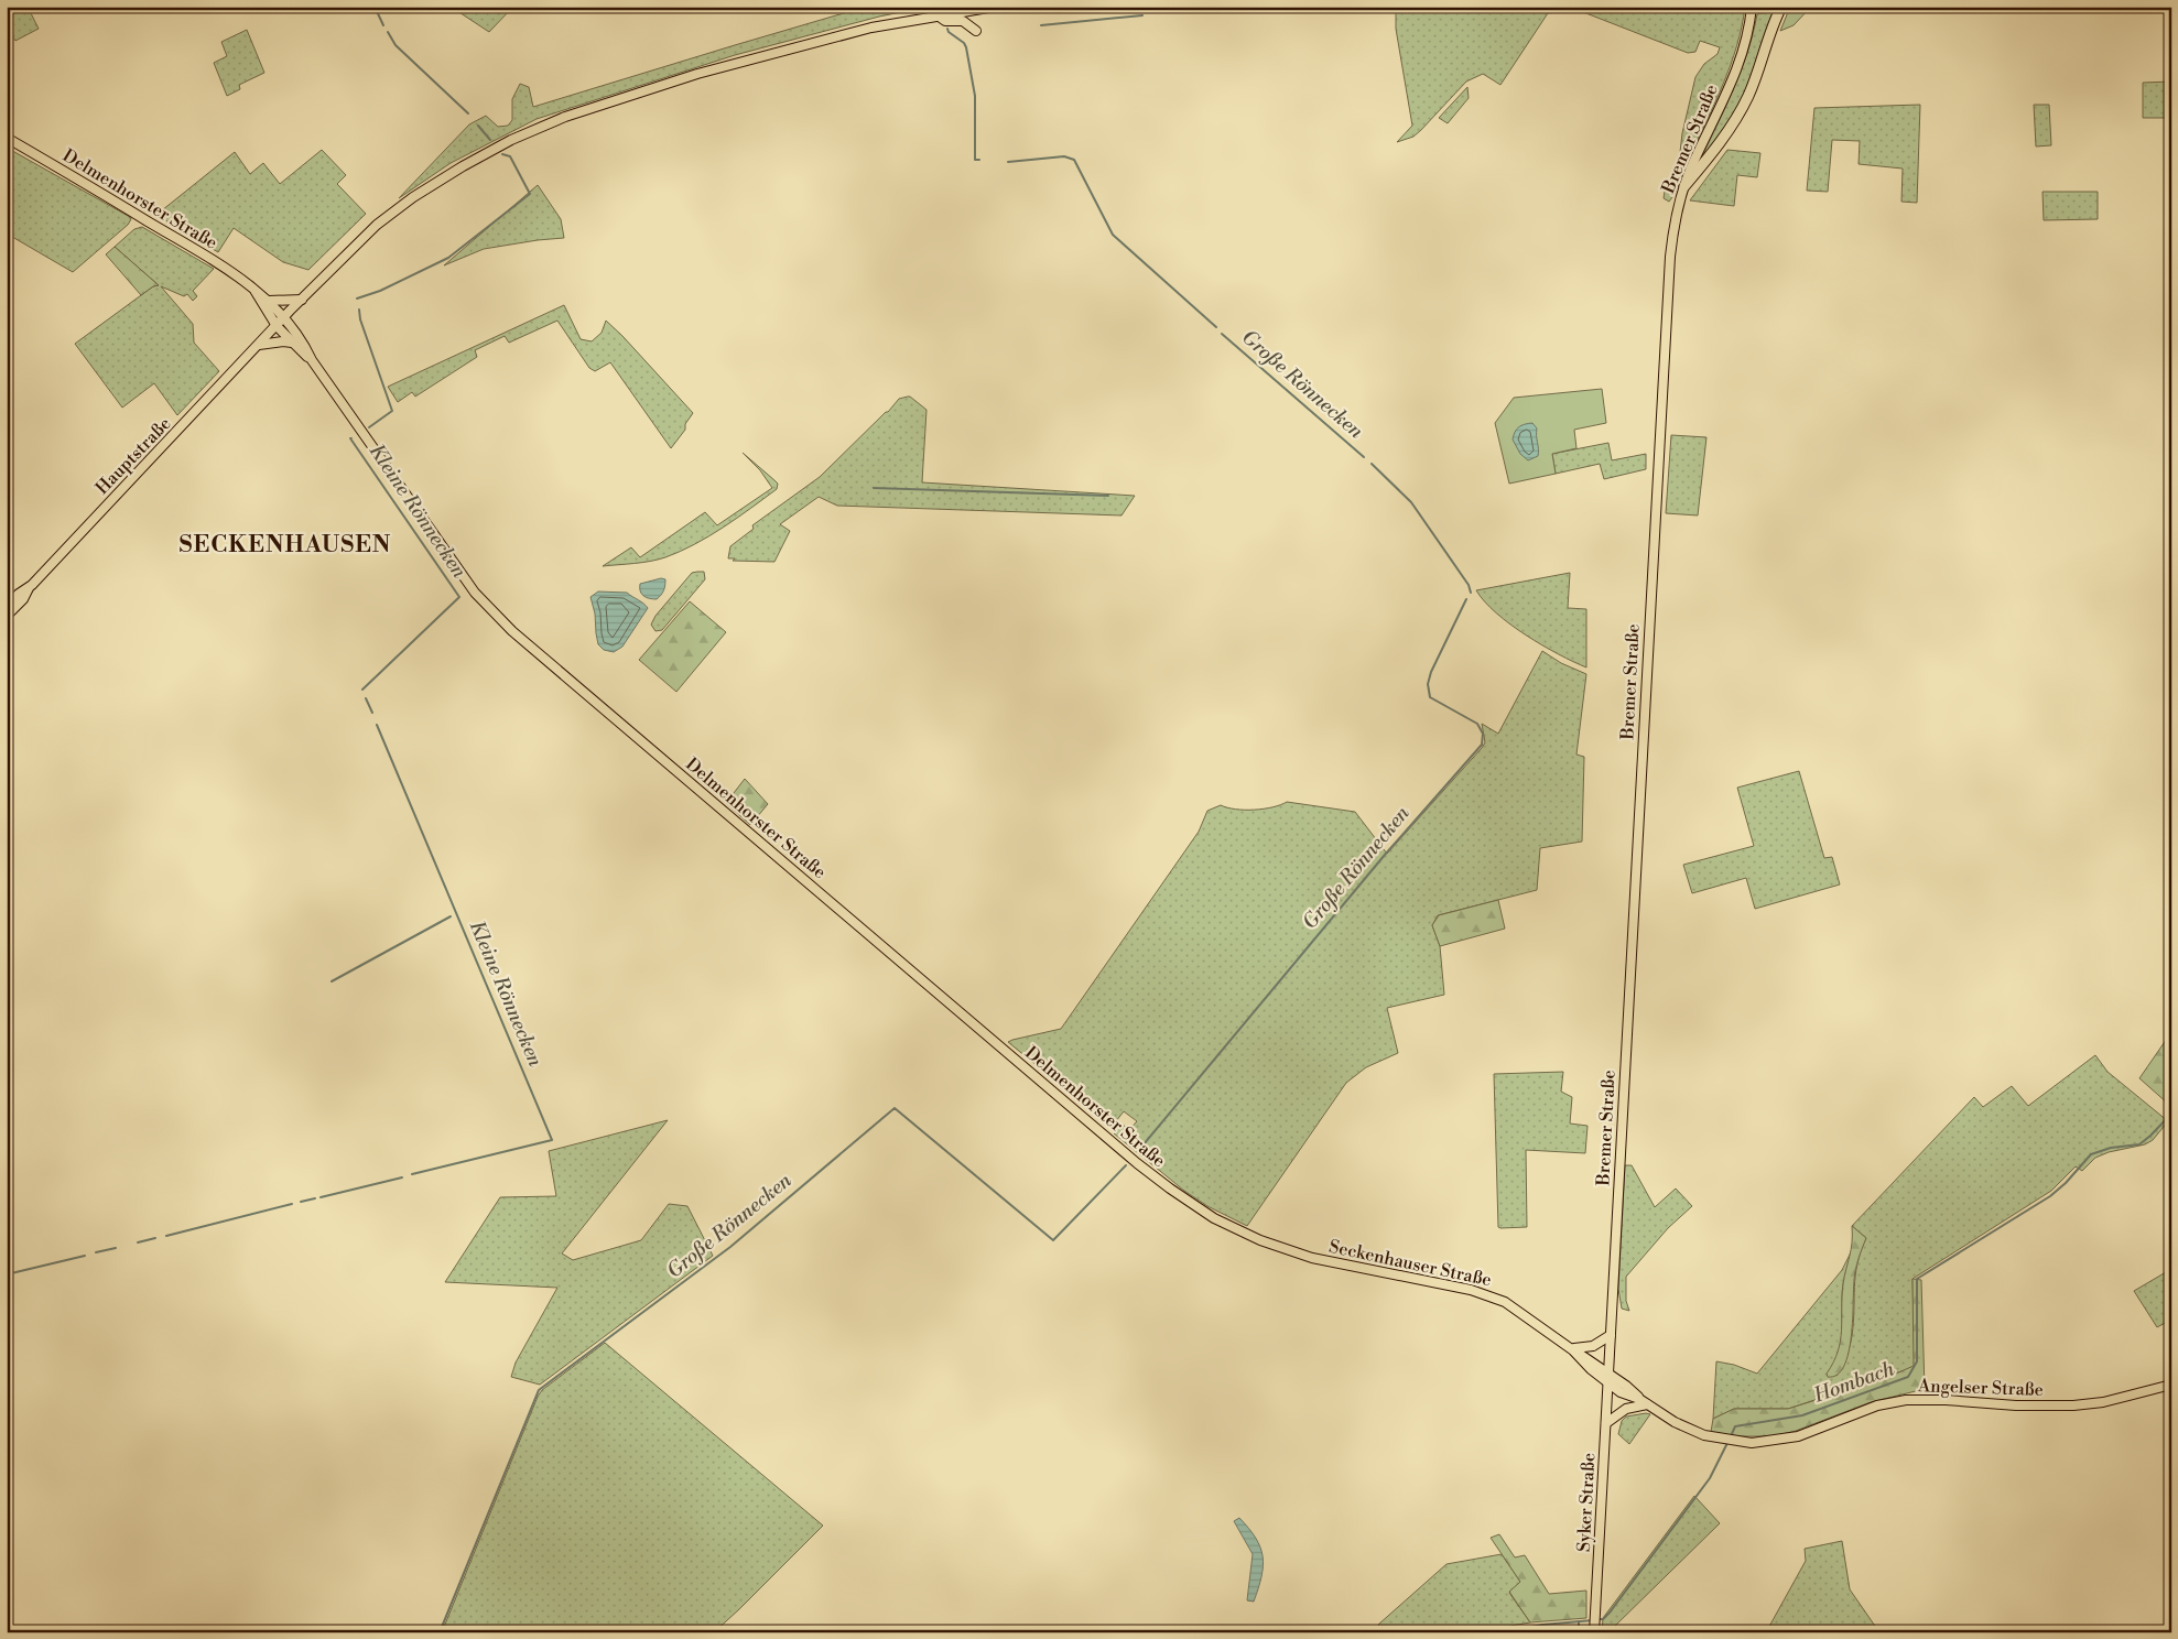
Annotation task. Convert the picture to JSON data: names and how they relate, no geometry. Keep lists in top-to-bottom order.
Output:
{
  "streets": {
    "main road": [
      "Bremer Straße",
      "Delmenhorster Straße",
      "Hauptstraße",
      "Seckenhauser Straße",
      "Angelser Straße",
      "Syker Straße"
    ]
  },
  "crossings": [
    ["Bremer Straße", "Seckenhauser Straße"],
    ["Bremer Straße", "Angelser Straße"],
    ["Bremer Straße", "Syker Straße"],
    ["Delmenhorster Straße", "Hauptstraße"],
    ["Delmenhorster Straße", "Seckenhauser Straße"],
    ["Seckenhauser Straße", "Angelser Straße"],
    ["Seckenhauser Straße", "Syker Straße"],
    ["Angelser Straße", "Syker Straße"]
  ],
  "districts": ["SECKENHAUSEN"],
  "water": ["Große Rönnecken", "Kleine Rönnecken", "Hombach"]
}
